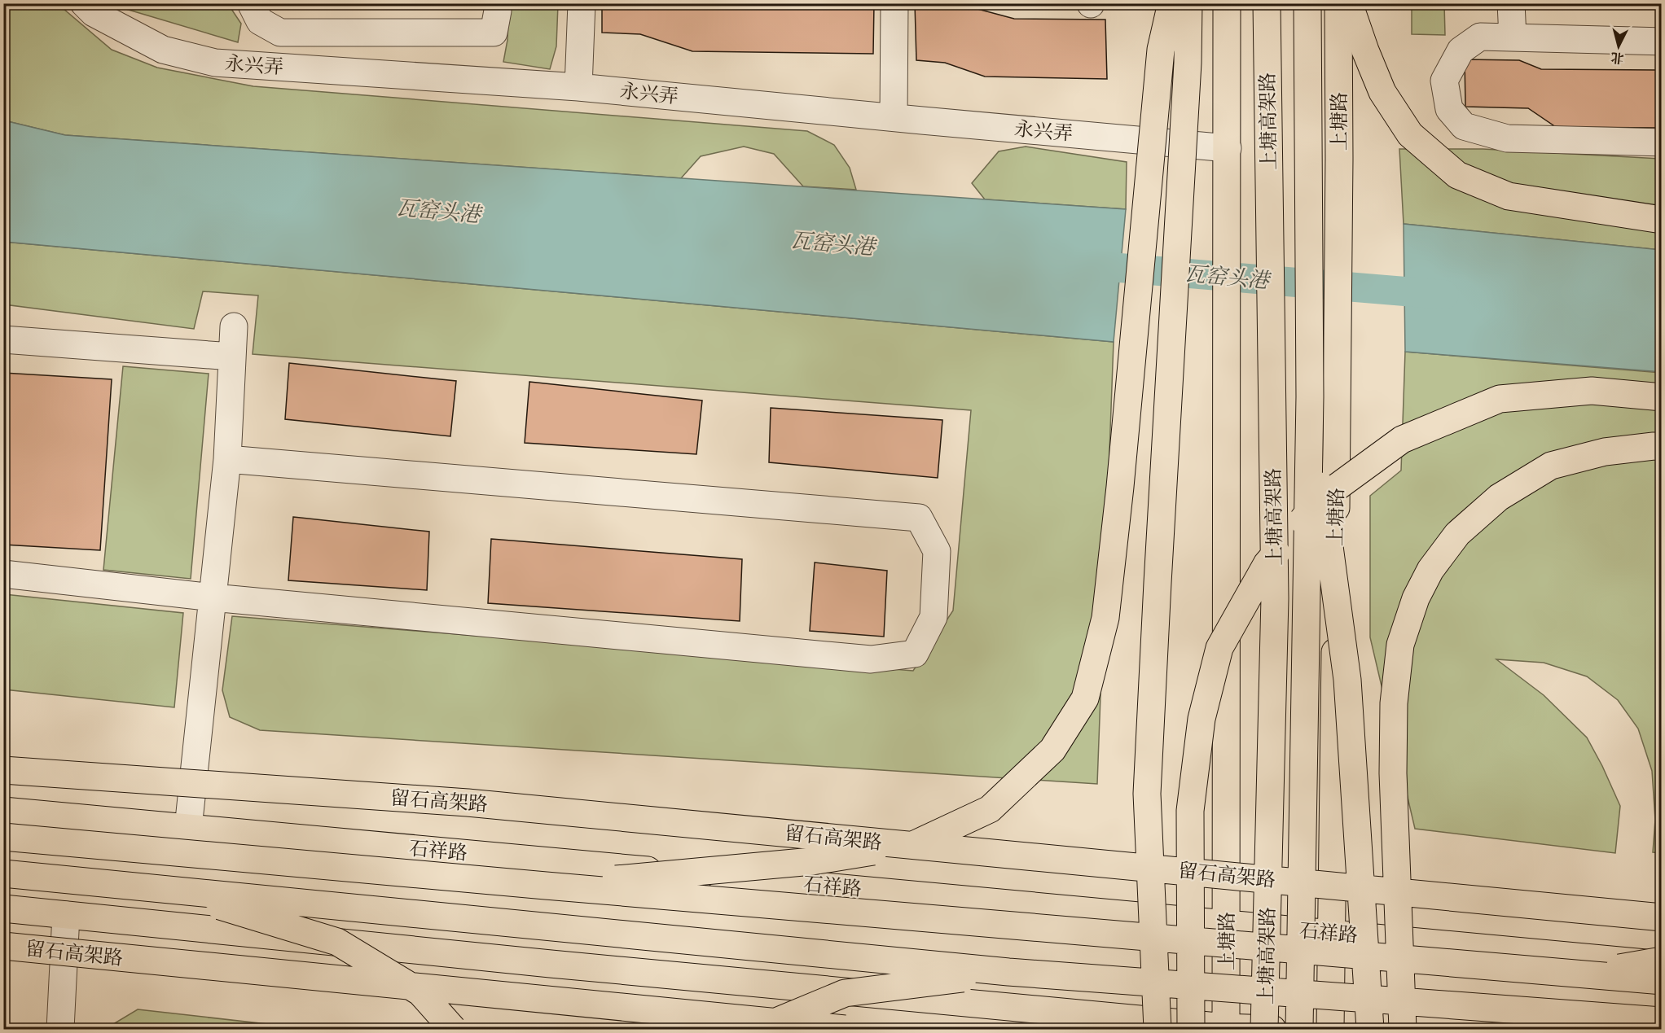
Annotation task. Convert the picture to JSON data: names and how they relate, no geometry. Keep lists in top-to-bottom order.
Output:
{
  "streets": {
    "main road": [
      "上塘高架路",
      "上塘路",
      "留石高架路",
      "石祥路"
    ],
    "street": ["永兴弄"]
  },
  "crossings": [
    ["永兴弄", "上塘路"],
    ["上塘路", "石祥路"]
  ],
  "water": ["瓦窑头港"],
  "north": "bottom"
}
